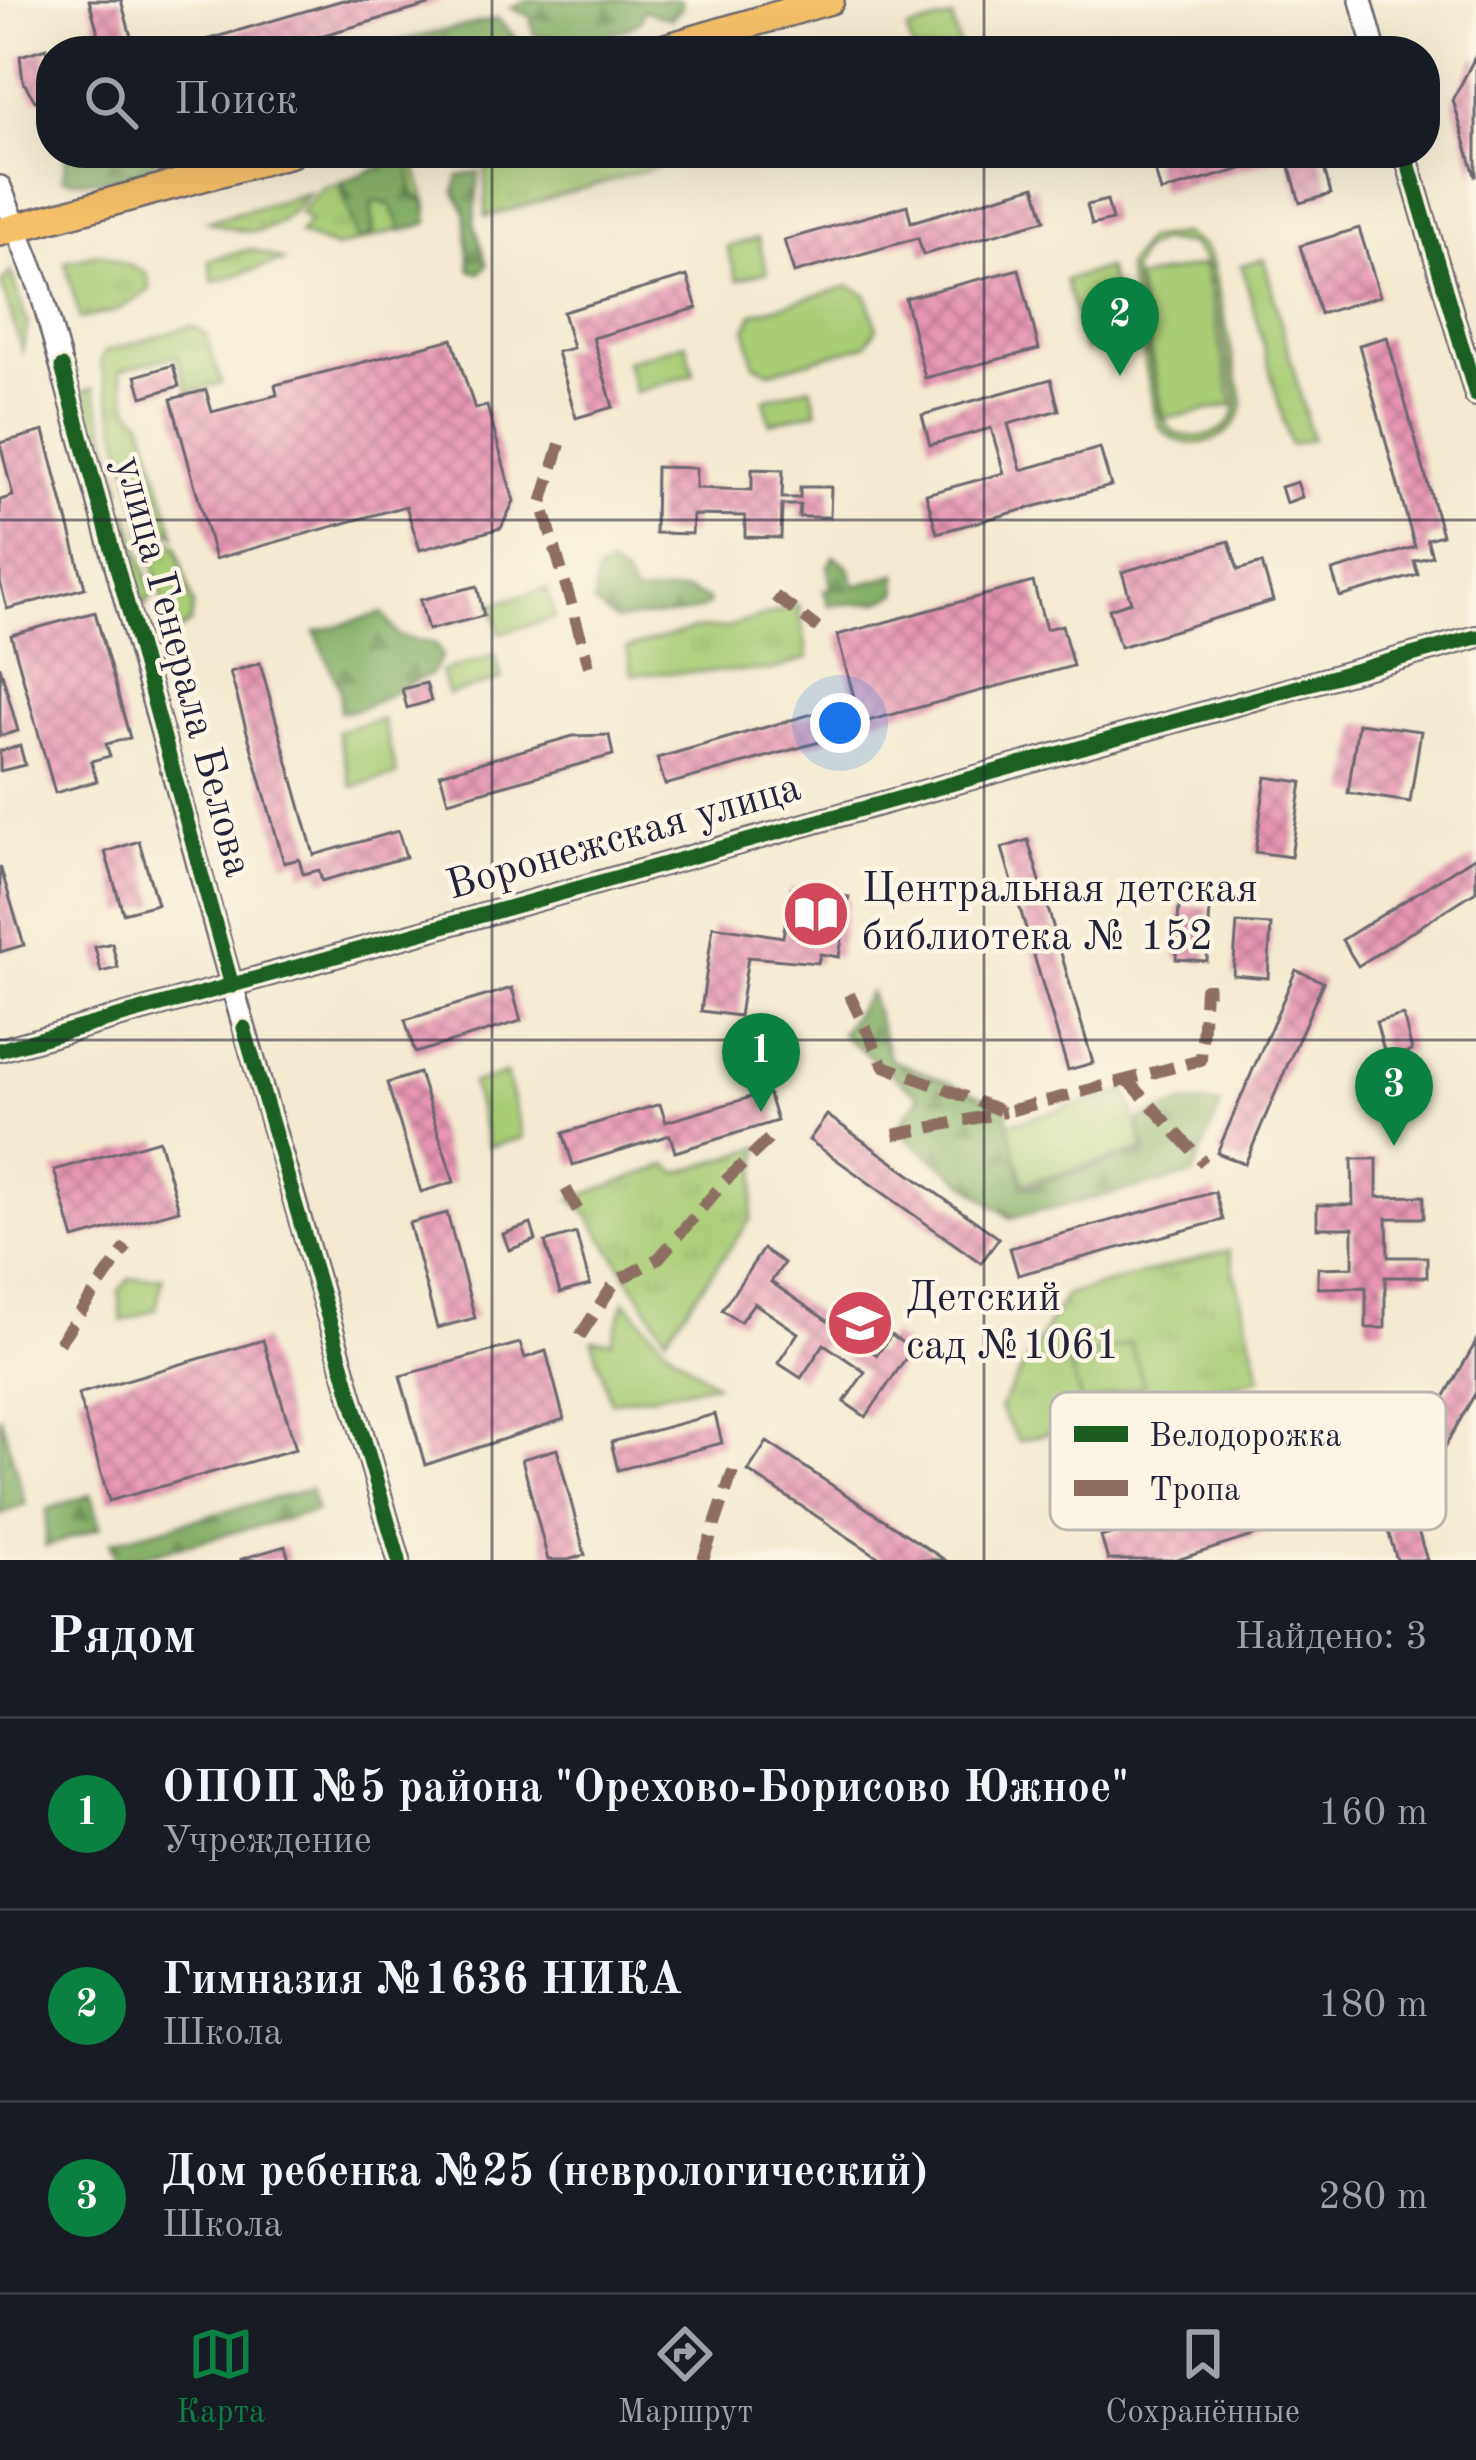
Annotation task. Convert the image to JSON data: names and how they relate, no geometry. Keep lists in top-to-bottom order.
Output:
{
  "streets": {
    "street": ["улица Генерала Белова", "Воронежская улица"]
  },
  "crossings": [
    ["улица Генерала Белова", "Воронежская улица"]
  ],
  "places": {
    "library": ["Центральная детская библиотека № 152"],
    "school or university": ["Детский сад №1061"]
  },
  "legend": ["Велодорожка", "Тропа"],
  "page": {
    "search": "Поиск",
    "pins": ["2", "1", "3"],
    "heading": ["Рядом", "Найдено: 3"],
    "list": [
      {
        "mark": "1",
        "name": "ОПОП №5 района \"Орехово-Борисово Южное\"",
        "note": "Учреждение",
        "value": "160 m"
      },
      {
        "mark": "2",
        "name": "Гимназия №1636 НИКА",
        "note": "Школа",
        "value": "180 m"
      },
      {
        "mark": "3",
        "name": "Дом ребенка №25 (неврологический)",
        "note": "Школа",
        "value": "280 m"
      }
    ],
    "nav": ["Карта", "Маршрут", "Сохранённые"]
  }
}
